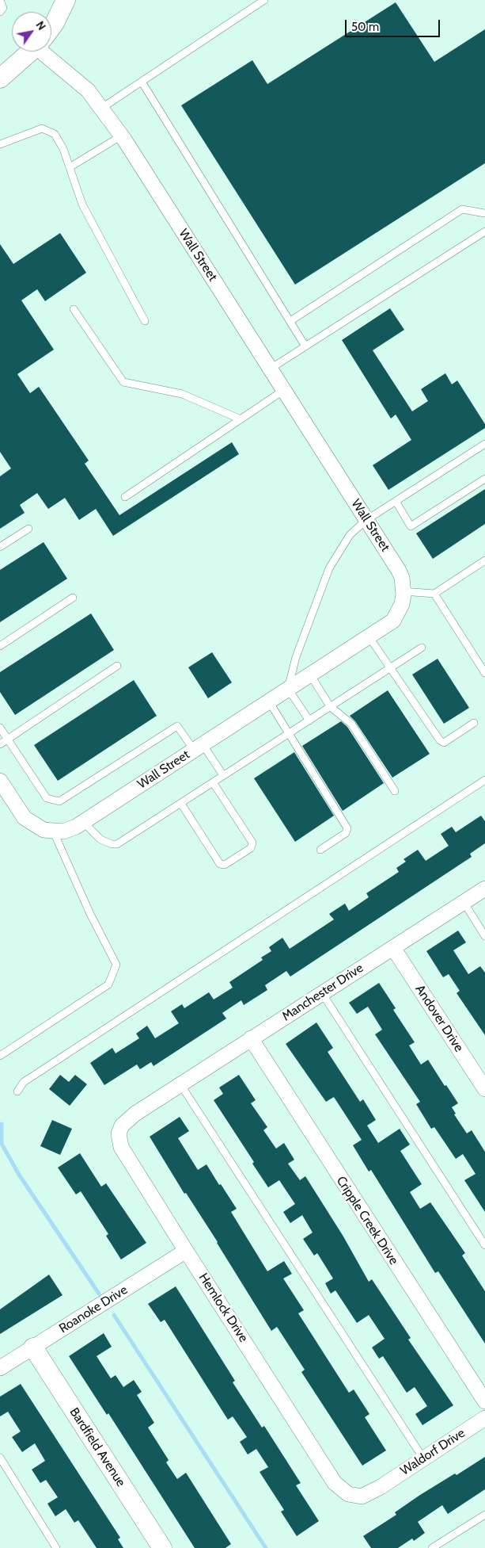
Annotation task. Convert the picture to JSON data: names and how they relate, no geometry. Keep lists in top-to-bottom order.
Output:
{
  "streets": {
    "street": [
      "Wall Street",
      "Manchester Drive",
      "Andover Drive",
      "Cripple Creek Drive",
      "Hemlock Drive",
      "Roanoke Drive",
      "Bardfield Avenue",
      "Waldorf Drive"
    ]
  },
  "crossings": [
    ["Manchester Drive", "Andover Drive"],
    ["Manchester Drive", "Cripple Creek Drive"],
    ["Manchester Drive", "Hemlock Drive"],
    ["Hemlock Drive", "Roanoke Drive"],
    ["Hemlock Drive", "Waldorf Drive"],
    ["Roanoke Drive", "Bardfield Avenue"]
  ],
  "scale_bar": "50 m",
  "north": "top right"
}
